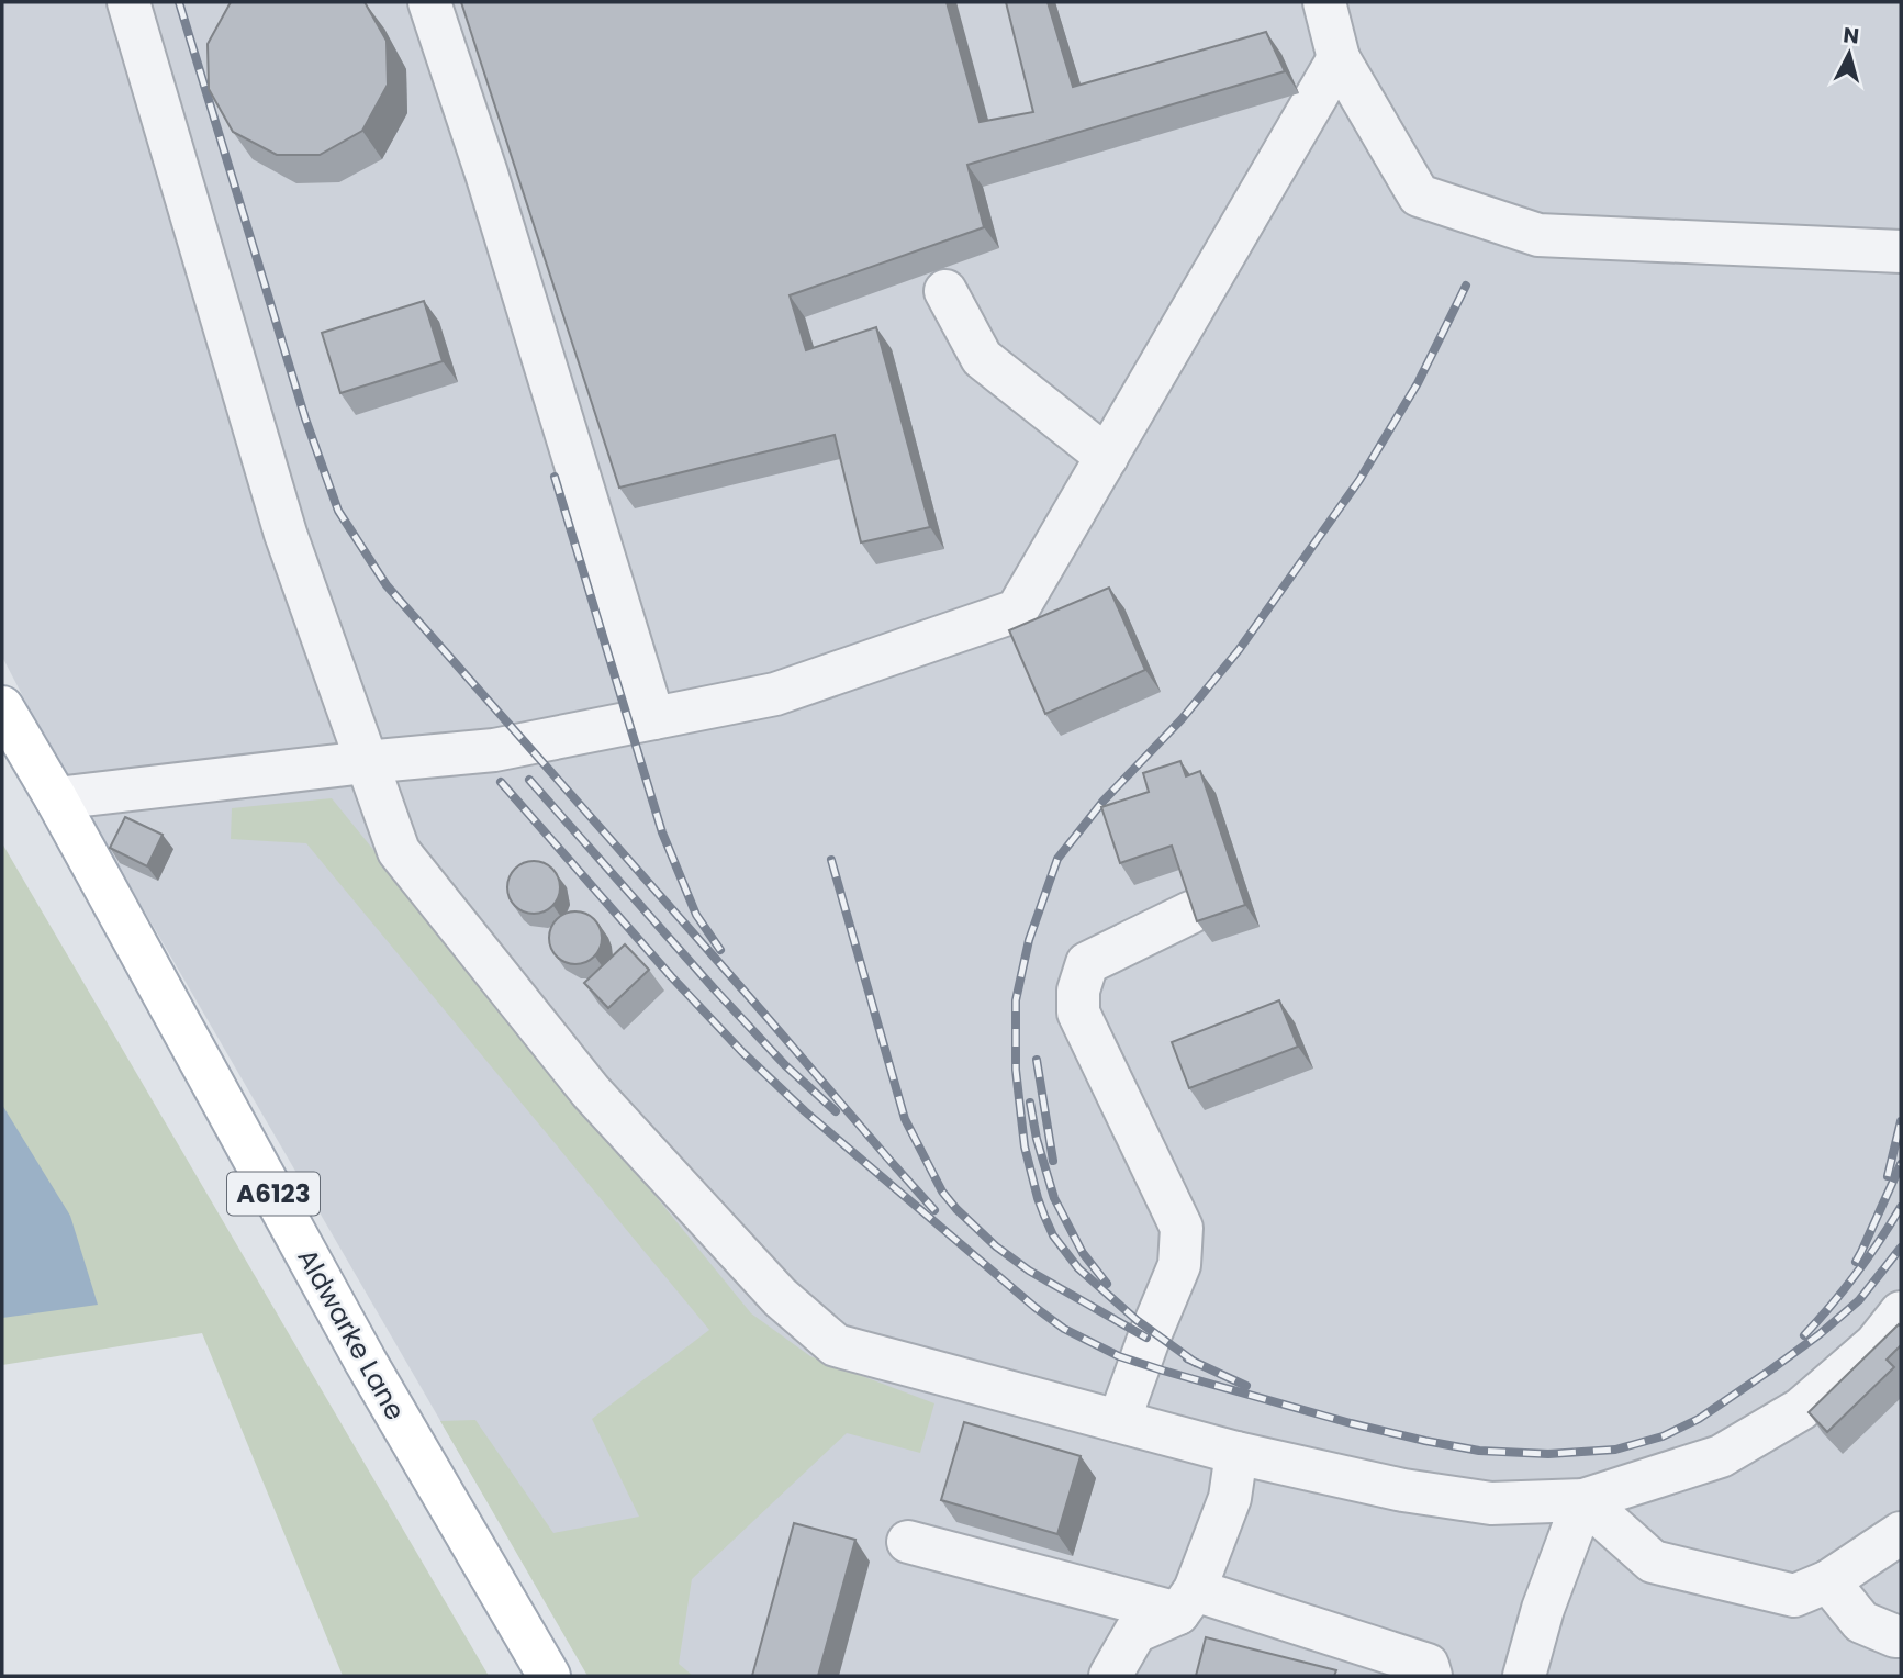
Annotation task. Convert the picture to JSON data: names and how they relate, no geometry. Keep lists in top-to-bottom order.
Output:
{
  "streets": {
    "main road": ["A6123", "Aldwarke Lane"]
  },
  "north": "top"
}
